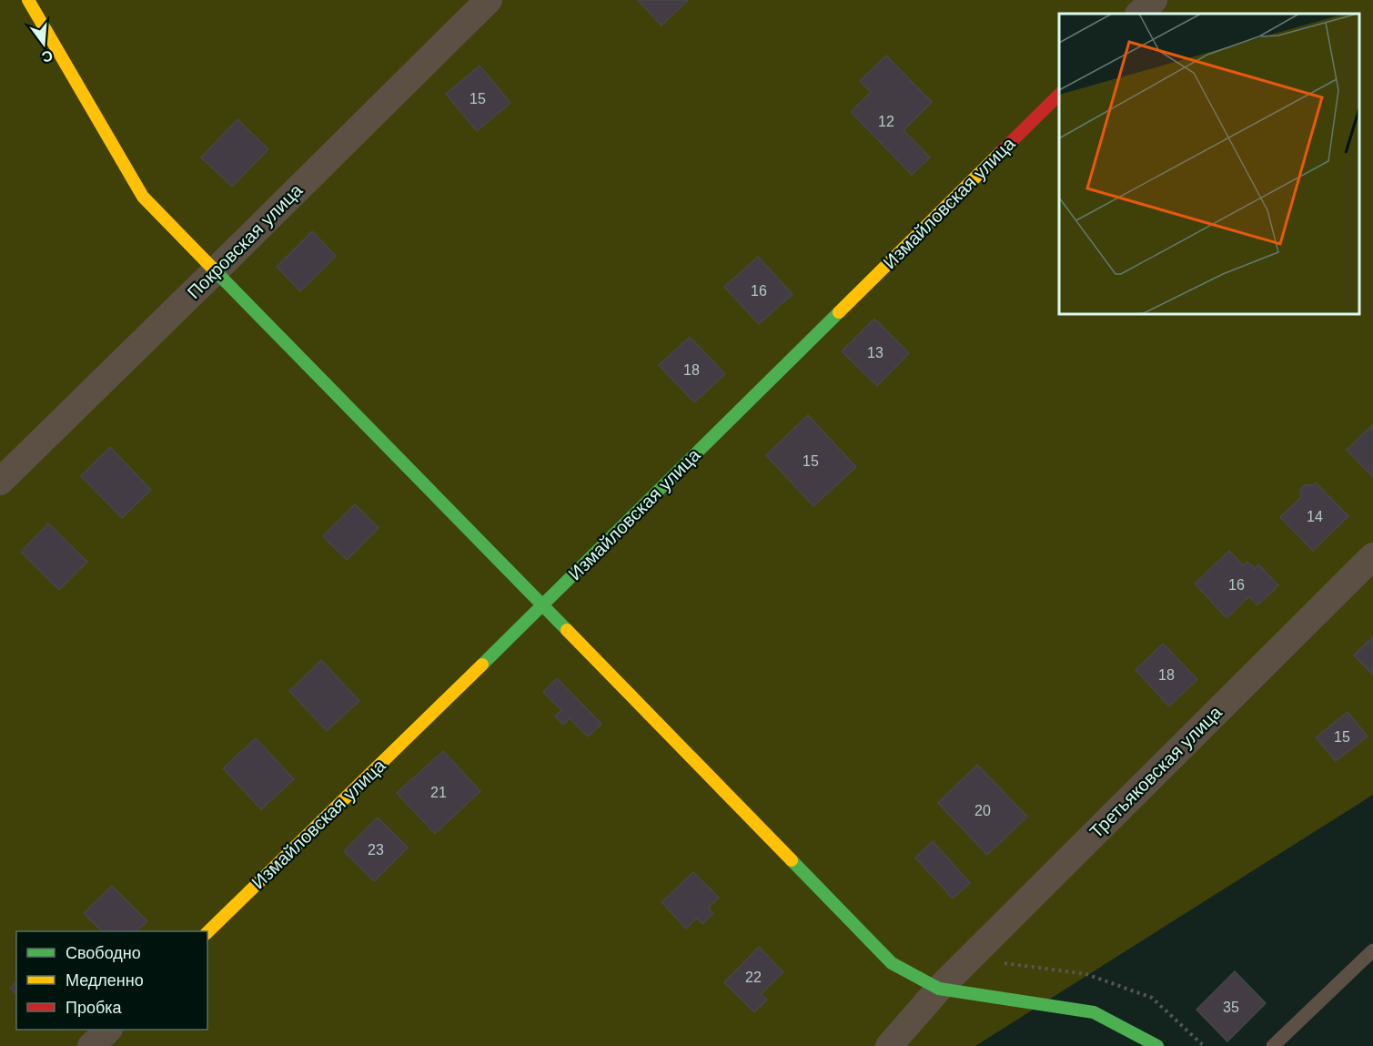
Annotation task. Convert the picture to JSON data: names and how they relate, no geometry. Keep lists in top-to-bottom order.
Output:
{
  "streets": {
    "street": ["Измайловская улица", "Покровская улица", "Третьяковская улица"]
  },
  "house_numbers": [
    "15",
    "12",
    "16",
    "13",
    "18",
    "15",
    "14",
    "16",
    "18",
    "15",
    "21",
    "20",
    "23",
    "22",
    "35"
  ],
  "legend": ["Свободно", "Медленно", "Пробка"],
  "north": "bottom"
}
